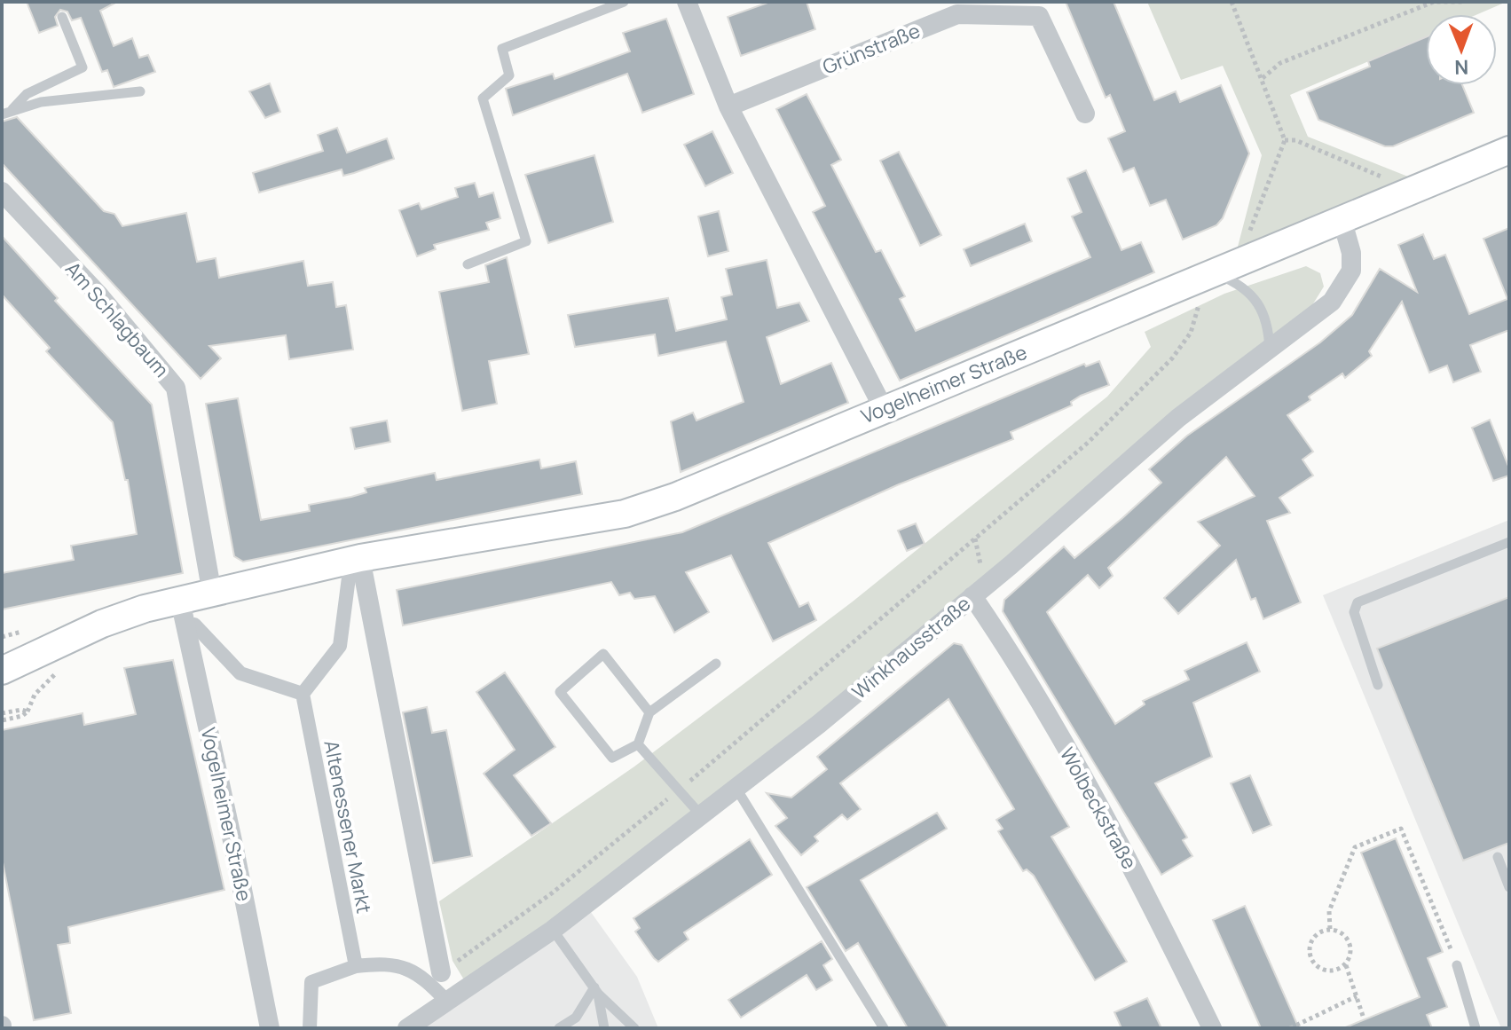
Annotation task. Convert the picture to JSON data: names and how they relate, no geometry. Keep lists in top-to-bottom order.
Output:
{
  "streets": {
    "main road": ["Vogelheimer Straße"],
    "street": [
      "Grünstraße",
      "Am Schlagbaum",
      "Winkhausstraße",
      "Wolbeckstraße",
      "Altenessener Markt"
    ]
  },
  "crossings": [
    ["Am Schlagbaum", "Vogelheimer Straße"],
    ["Vogelheimer Straße", "Winkhausstraße"],
    ["Winkhausstraße", "Wolbeckstraße"]
  ],
  "north": "bottom"
}
